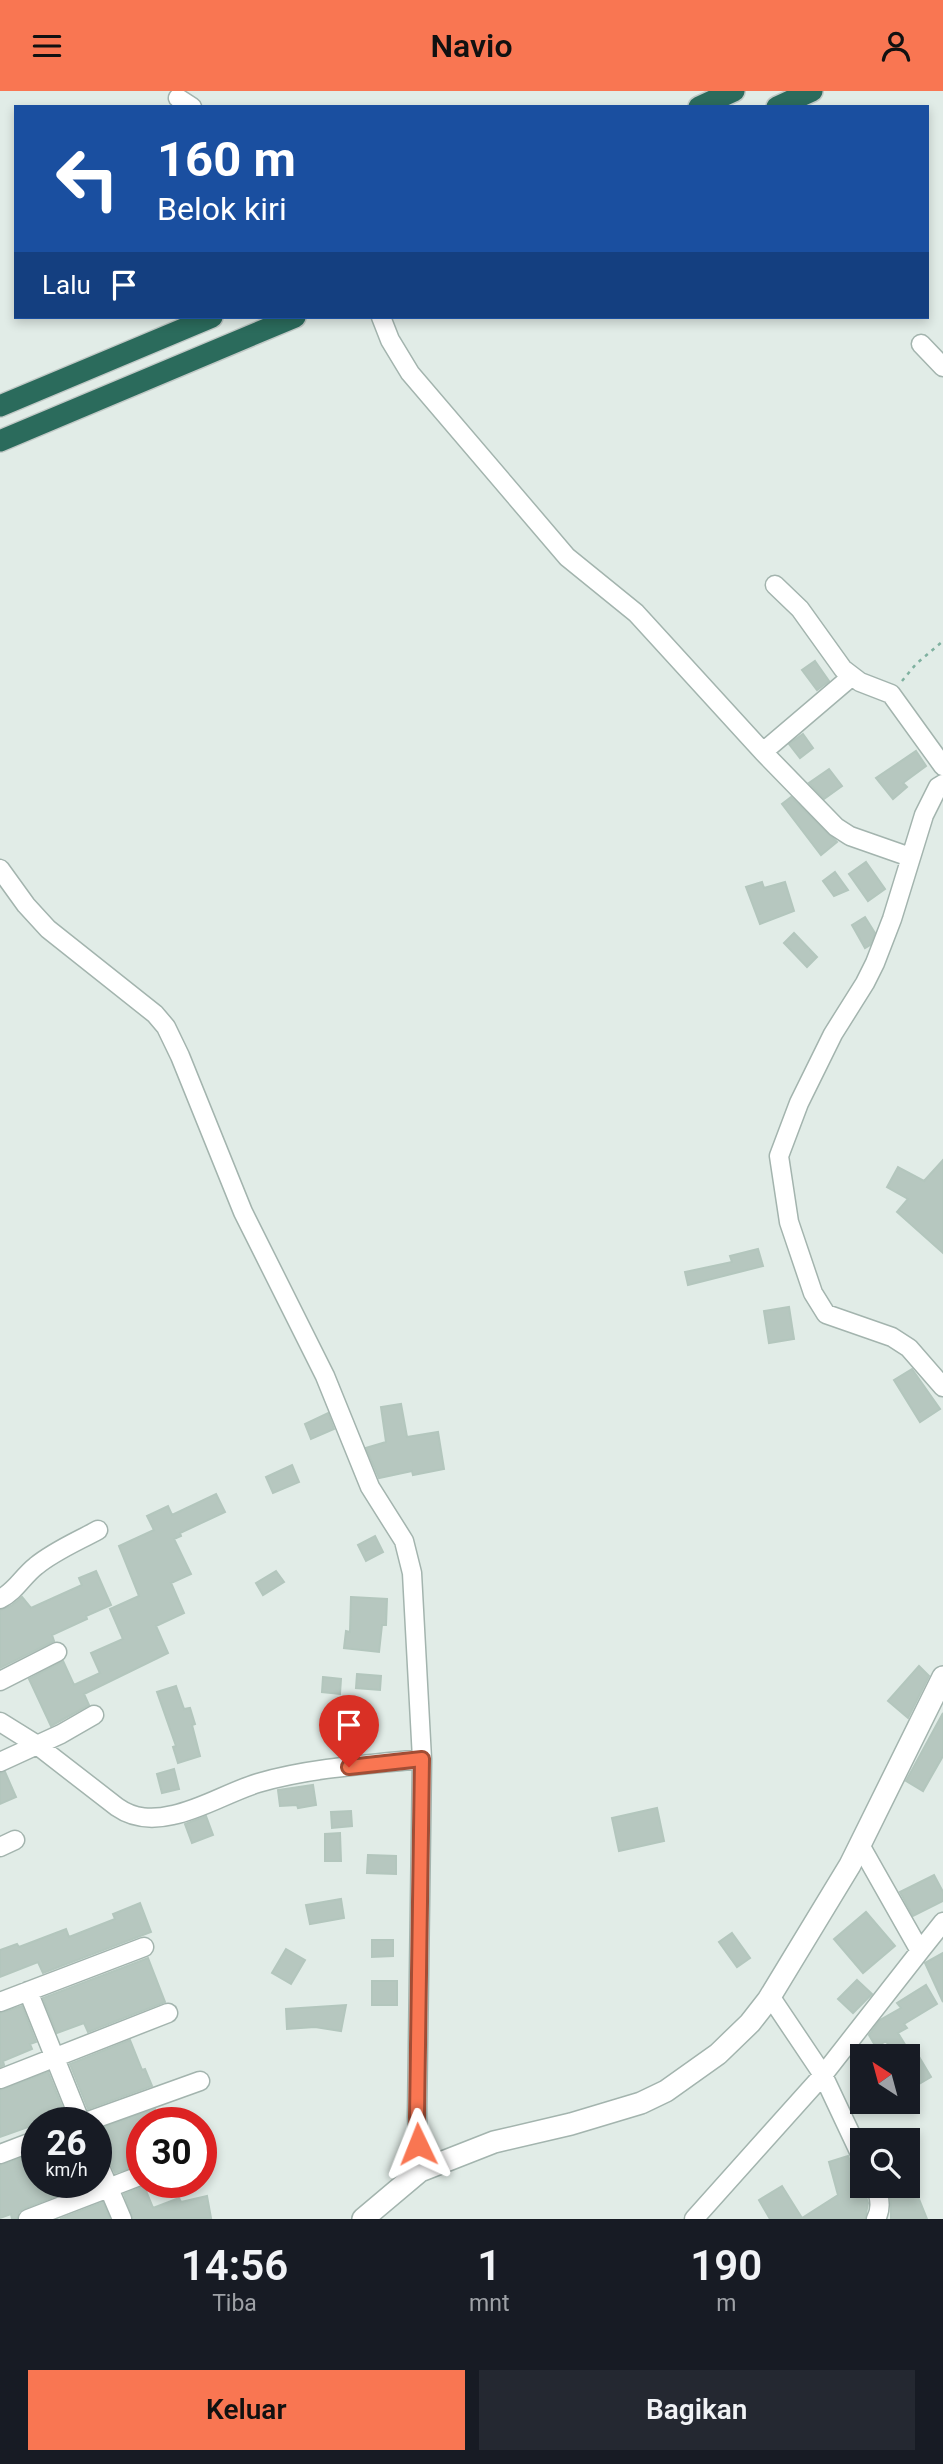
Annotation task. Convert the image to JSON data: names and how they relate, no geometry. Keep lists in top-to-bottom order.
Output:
{
  "north": "top left",
  "page": {
    "header": "Navio",
    "turn": ["160 m", "Belok kiri"],
    "then": "Lalu",
    "speed": "26 km/h",
    "limit": "30",
    "eta": [
      "14:56",
      "Tiba",
      "1",
      "mnt",
      "190",
      "m"
    ],
    "buttons": ["Keluar", "Bagikan"]
  }
}
